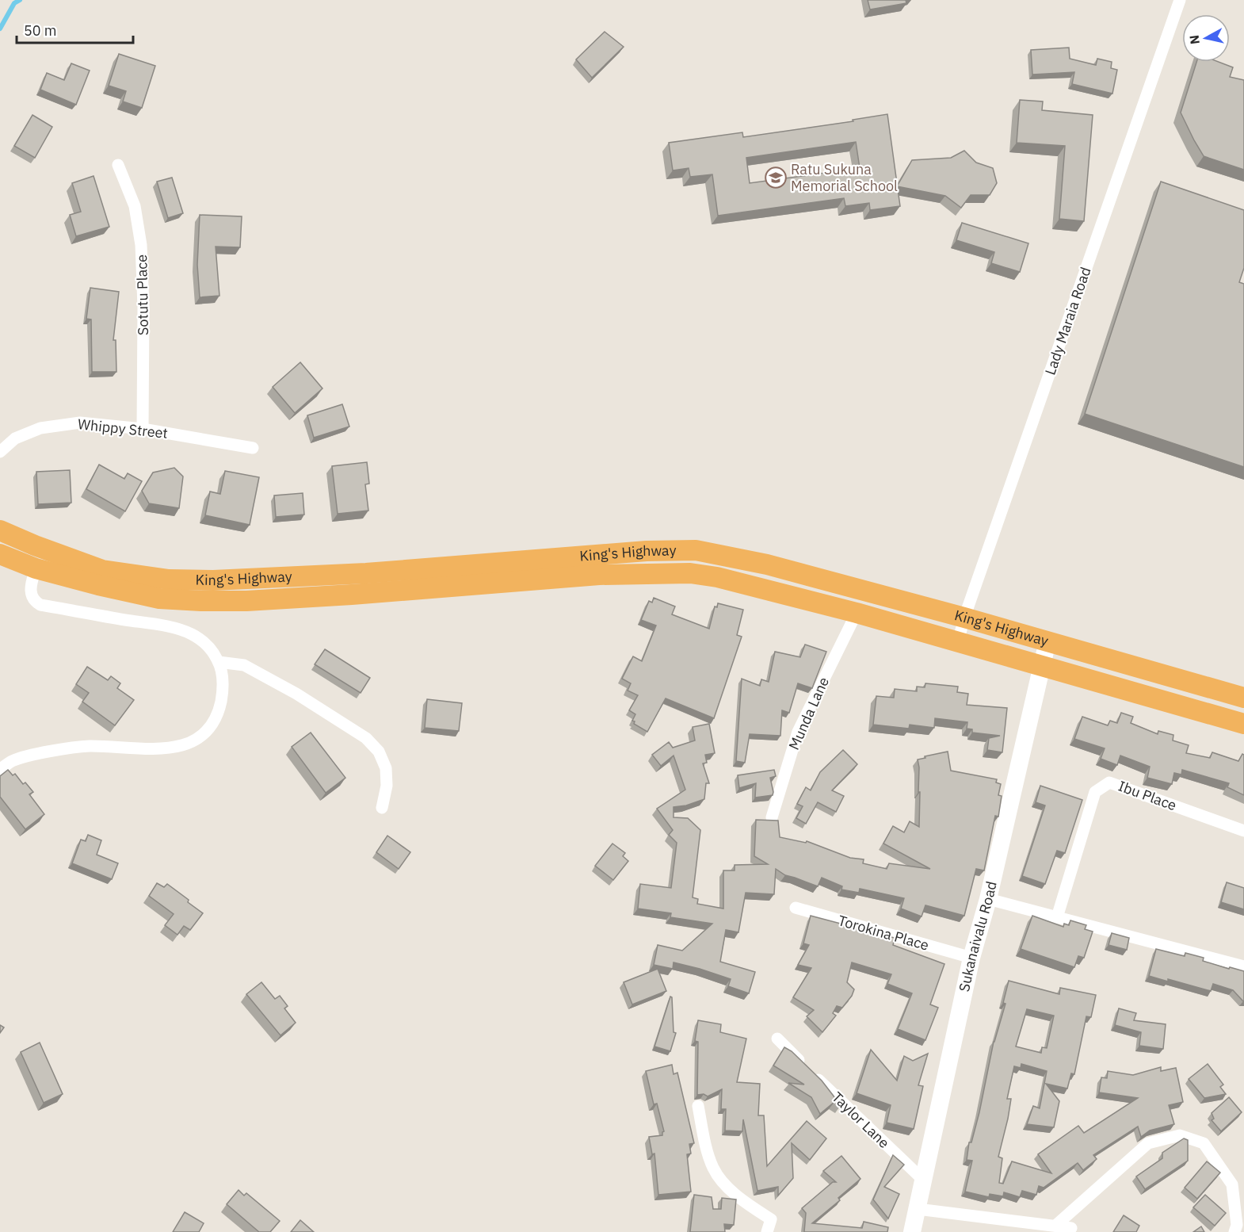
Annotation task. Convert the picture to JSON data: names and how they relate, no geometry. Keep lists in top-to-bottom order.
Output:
{
  "streets": {
    "highway": ["King's Highway"],
    "main road": ["Sukanaivalu Road"],
    "street": [
      "Sotutu Place",
      "Lady Maraia Road",
      "Whippy Street",
      "Munda Lane",
      "Ibu Place",
      "Torokina Place",
      "Taylor Lane"
    ]
  },
  "crossings": [
    ["Sotutu Place", "Whippy Street"],
    ["Lady Maraia Road", "King's Highway"],
    ["King's Highway", "Munda Lane"],
    ["King's Highway", "Sukanaivalu Road"],
    ["Torokina Place", "Sukanaivalu Road"],
    ["Sukanaivalu Road", "Taylor Lane"]
  ],
  "places": {
    "school or university": ["Ratu Sukuna Memorial School"]
  },
  "scale_bar": "50 m",
  "north": "left"
}
